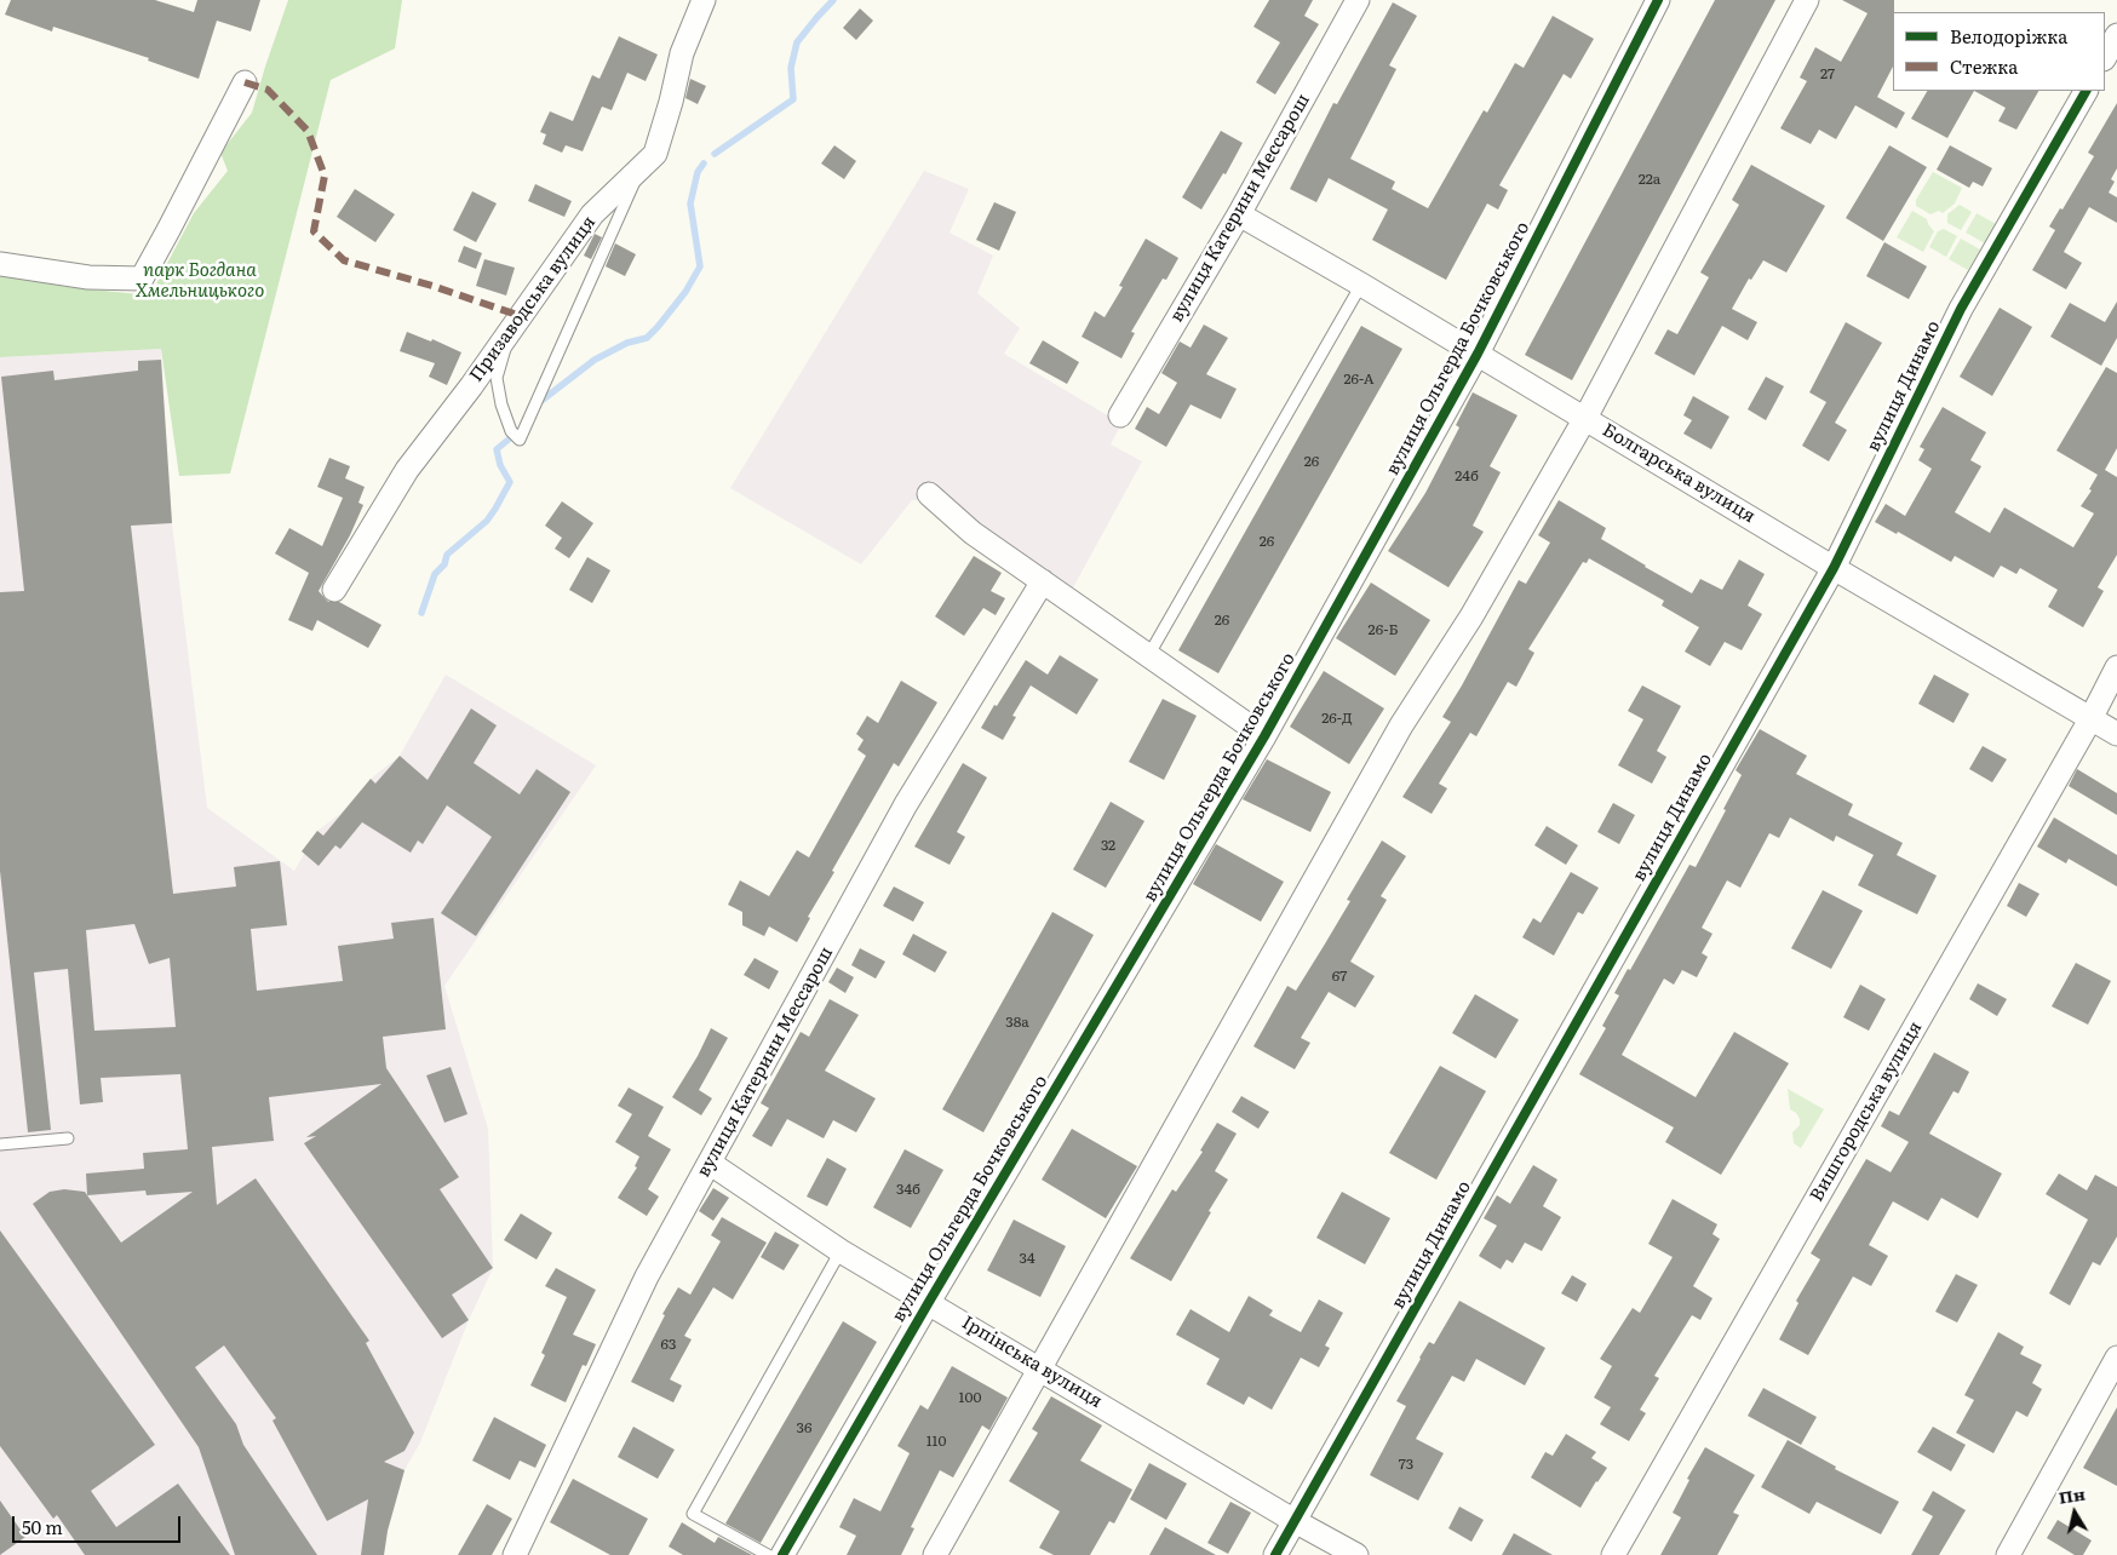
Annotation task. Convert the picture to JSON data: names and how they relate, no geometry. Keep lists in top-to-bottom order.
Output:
{
  "streets": {
    "street": [
      "вулиця Катерини Мессарош",
      "Призаводська вулиця",
      "вулиця Ольгерда Бочковського",
      "вулиця Динамо",
      "Болгарська вулиця",
      "Вишгородська вулиця",
      "Ірпінська вулиця"
    ]
  },
  "crossings": [
    ["вулиця Катерини Мессарош", "Болгарська вулиця"],
    ["вулиця Катерини Мессарош", "Ірпінська вулиця"],
    ["вулиця Ольгерда Бочковського", "Болгарська вулиця"],
    ["вулиця Ольгерда Бочковського", "Ірпінська вулиця"],
    ["вулиця Динамо", "Болгарська вулиця"],
    ["вулиця Динамо", "Ірпінська вулиця"],
    ["Болгарська вулиця", "Вишгородська вулиця"]
  ],
  "parks": ["парк Богдана Хмельницького"],
  "house_numbers": [
    "27",
    "22а",
    "26-А",
    "26",
    "24б",
    "26",
    "26",
    "26-Б",
    "26-Д",
    "32",
    "67",
    "38а",
    "34б",
    "34",
    "63",
    "100",
    "36",
    "110",
    "73"
  ],
  "legend": ["Велодоріжка", "Стежка"],
  "scale_bar": "50 m",
  "north": "top"
}
